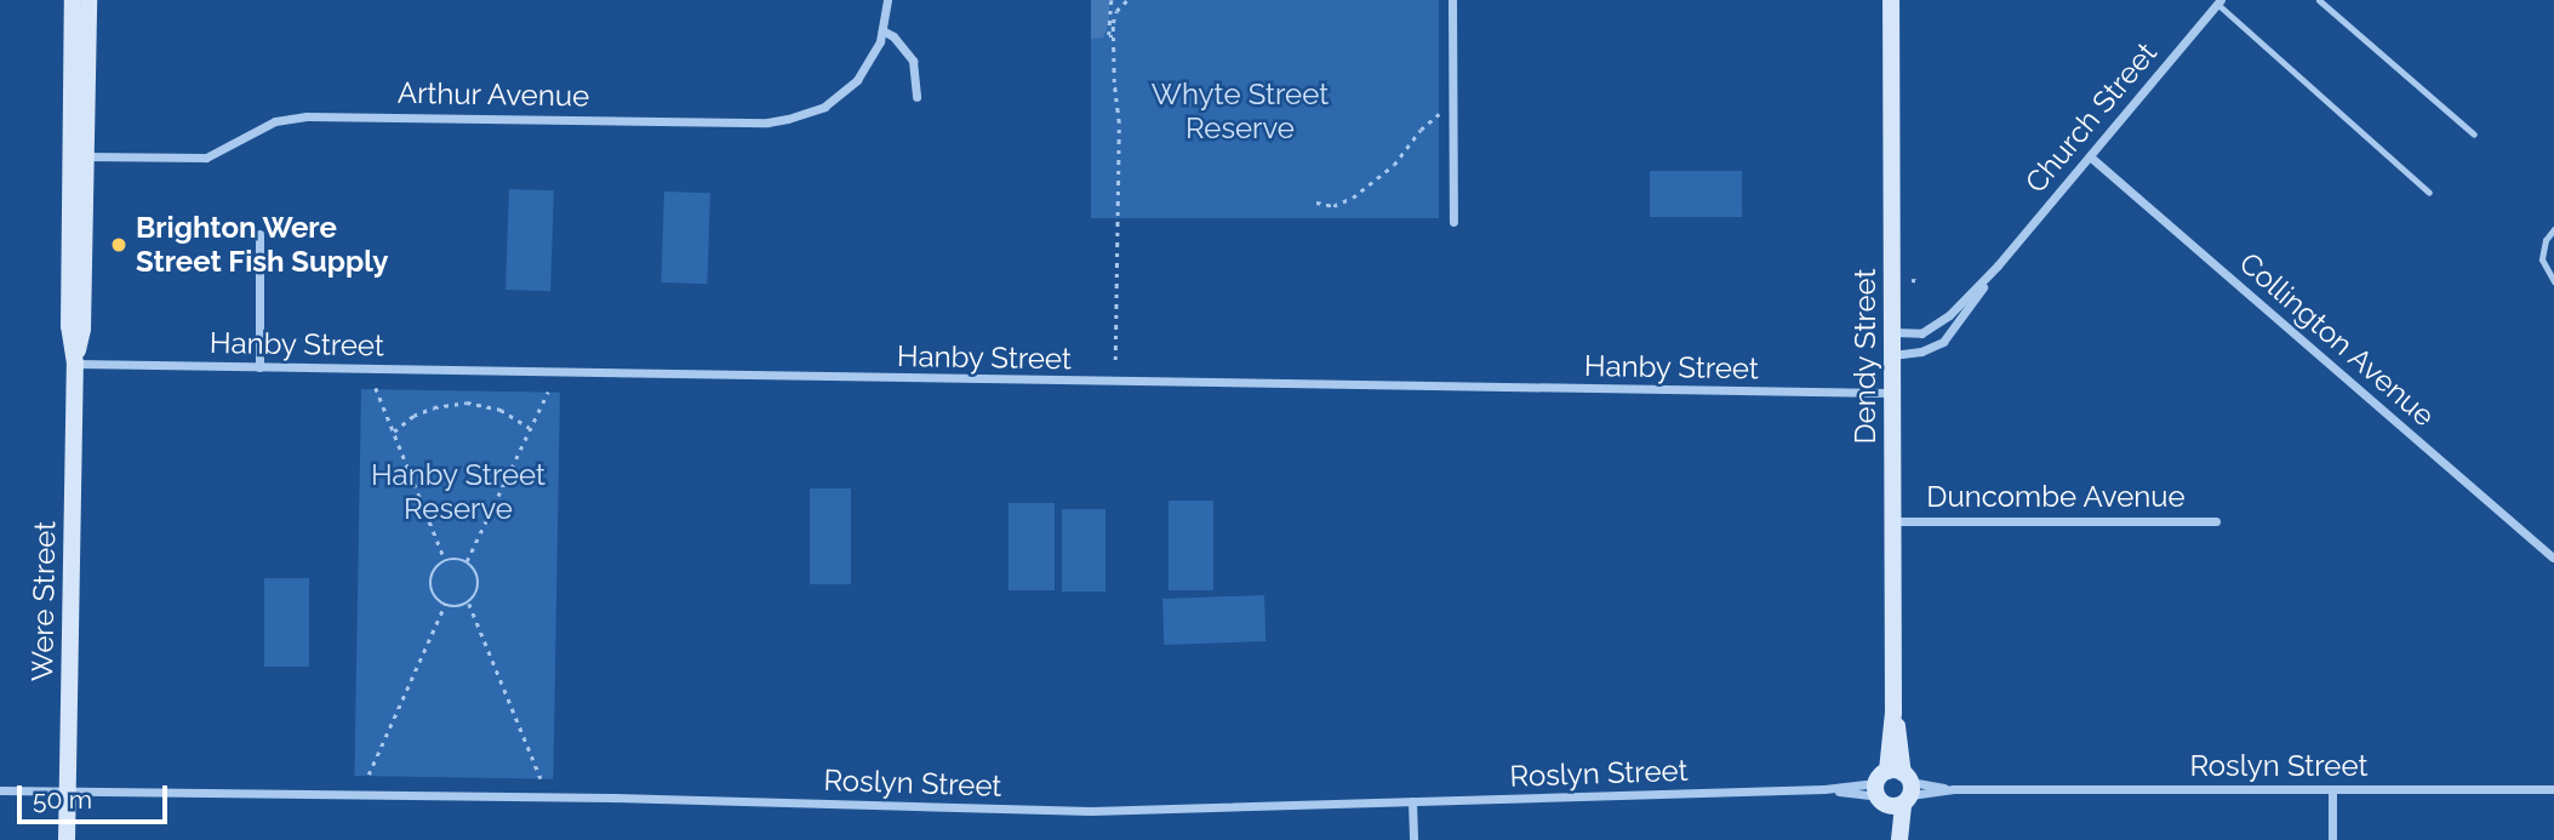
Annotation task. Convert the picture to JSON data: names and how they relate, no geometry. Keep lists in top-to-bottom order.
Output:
{
  "streets": {
    "street": [
      "Arthur Avenue",
      "Church Street",
      "Collington Avenue",
      "Hanby Street",
      "Dendy Street",
      "Duncombe Avenue",
      "Were Street",
      "Roslyn Street"
    ]
  },
  "crossings": [
    ["Arthur Avenue", "Were Street"],
    ["Church Street", "Collington Avenue"],
    ["Church Street", "Dendy Street"],
    ["Hanby Street", "Dendy Street"],
    ["Hanby Street", "Were Street"],
    ["Dendy Street", "Duncombe Avenue"],
    ["Dendy Street", "Roslyn Street"],
    ["Were Street", "Roslyn Street"]
  ],
  "parks": ["Whyte Street Reserve", "Hanby Street Reserve"],
  "places": ["Brighton Were Street Fish Supply"],
  "scale_bar": "50 m"
}
